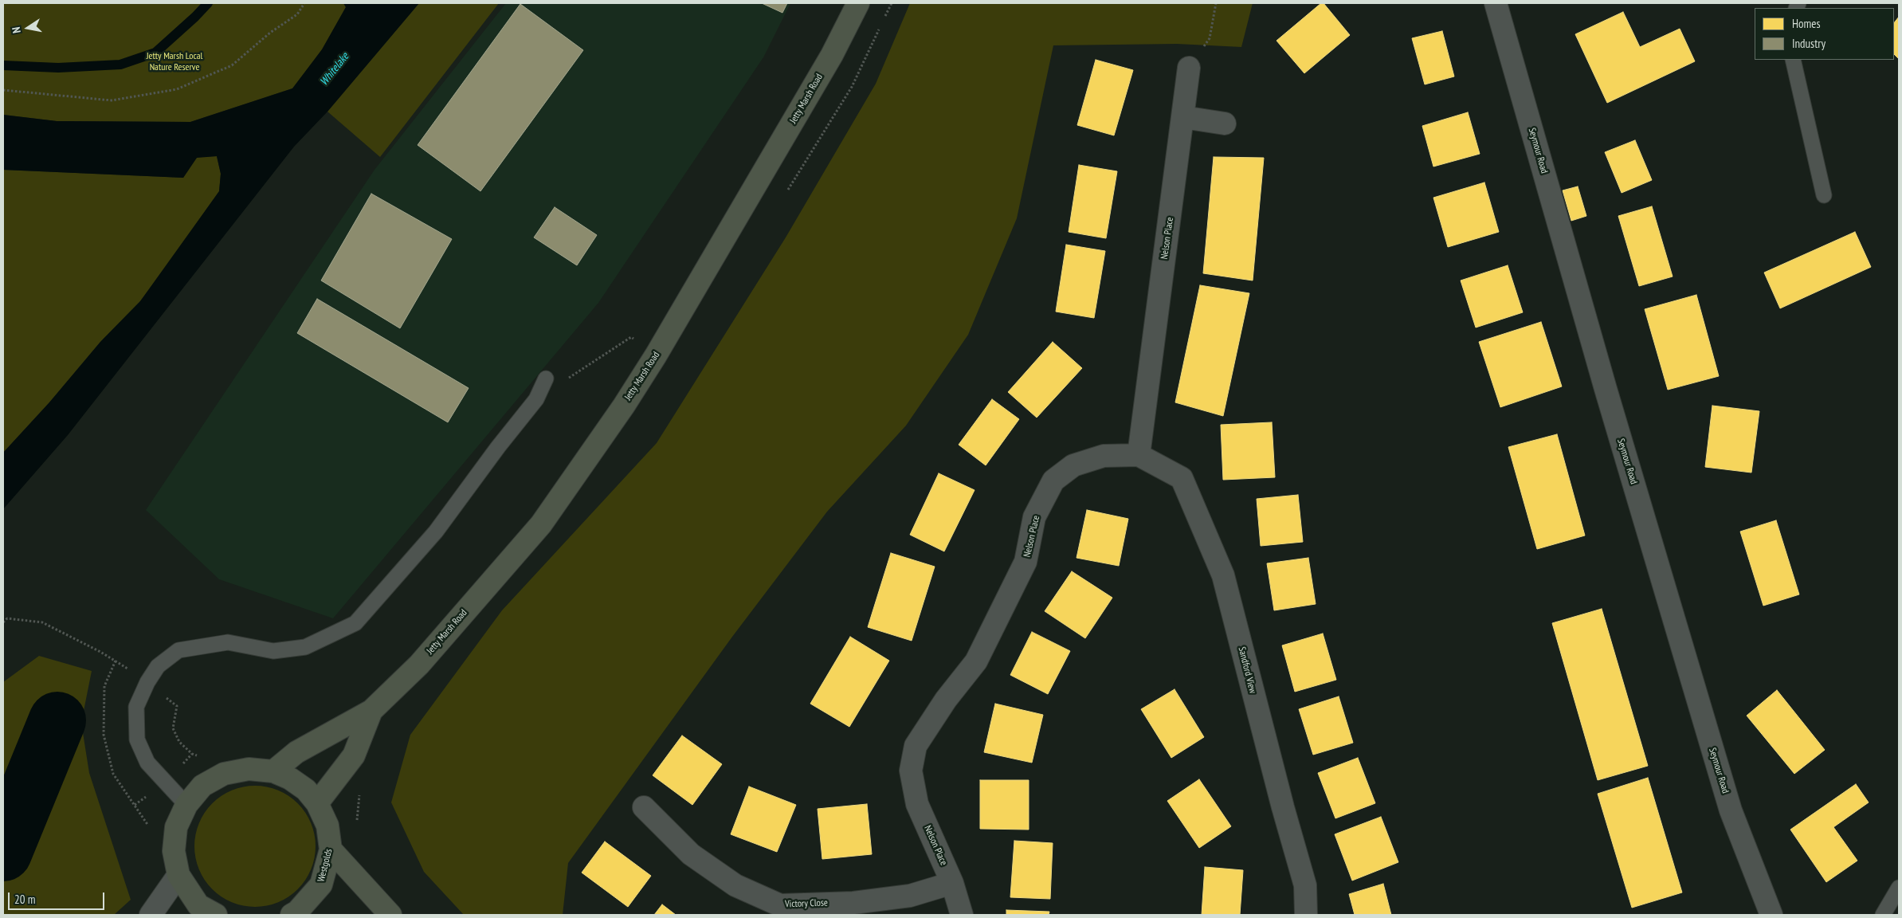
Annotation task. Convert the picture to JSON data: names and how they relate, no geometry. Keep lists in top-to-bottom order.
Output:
{
  "streets": {
    "main road": ["Jetty Marsh Road", "Westgolds"],
    "street": [
      "Seymour Road",
      "Nelson Place",
      "Sandford View",
      "Victory Close"
    ]
  },
  "crossings": [
    ["Jetty Marsh Road", "Westgolds"],
    ["Nelson Place", "Sandford View"],
    ["Nelson Place", "Victory Close"]
  ],
  "water": ["Whitelake"],
  "parks": ["Jetty Marsh Local Nature Reserve"],
  "legend": ["Homes", "Industry"],
  "scale_bar": "20 m",
  "north": "left"
}
